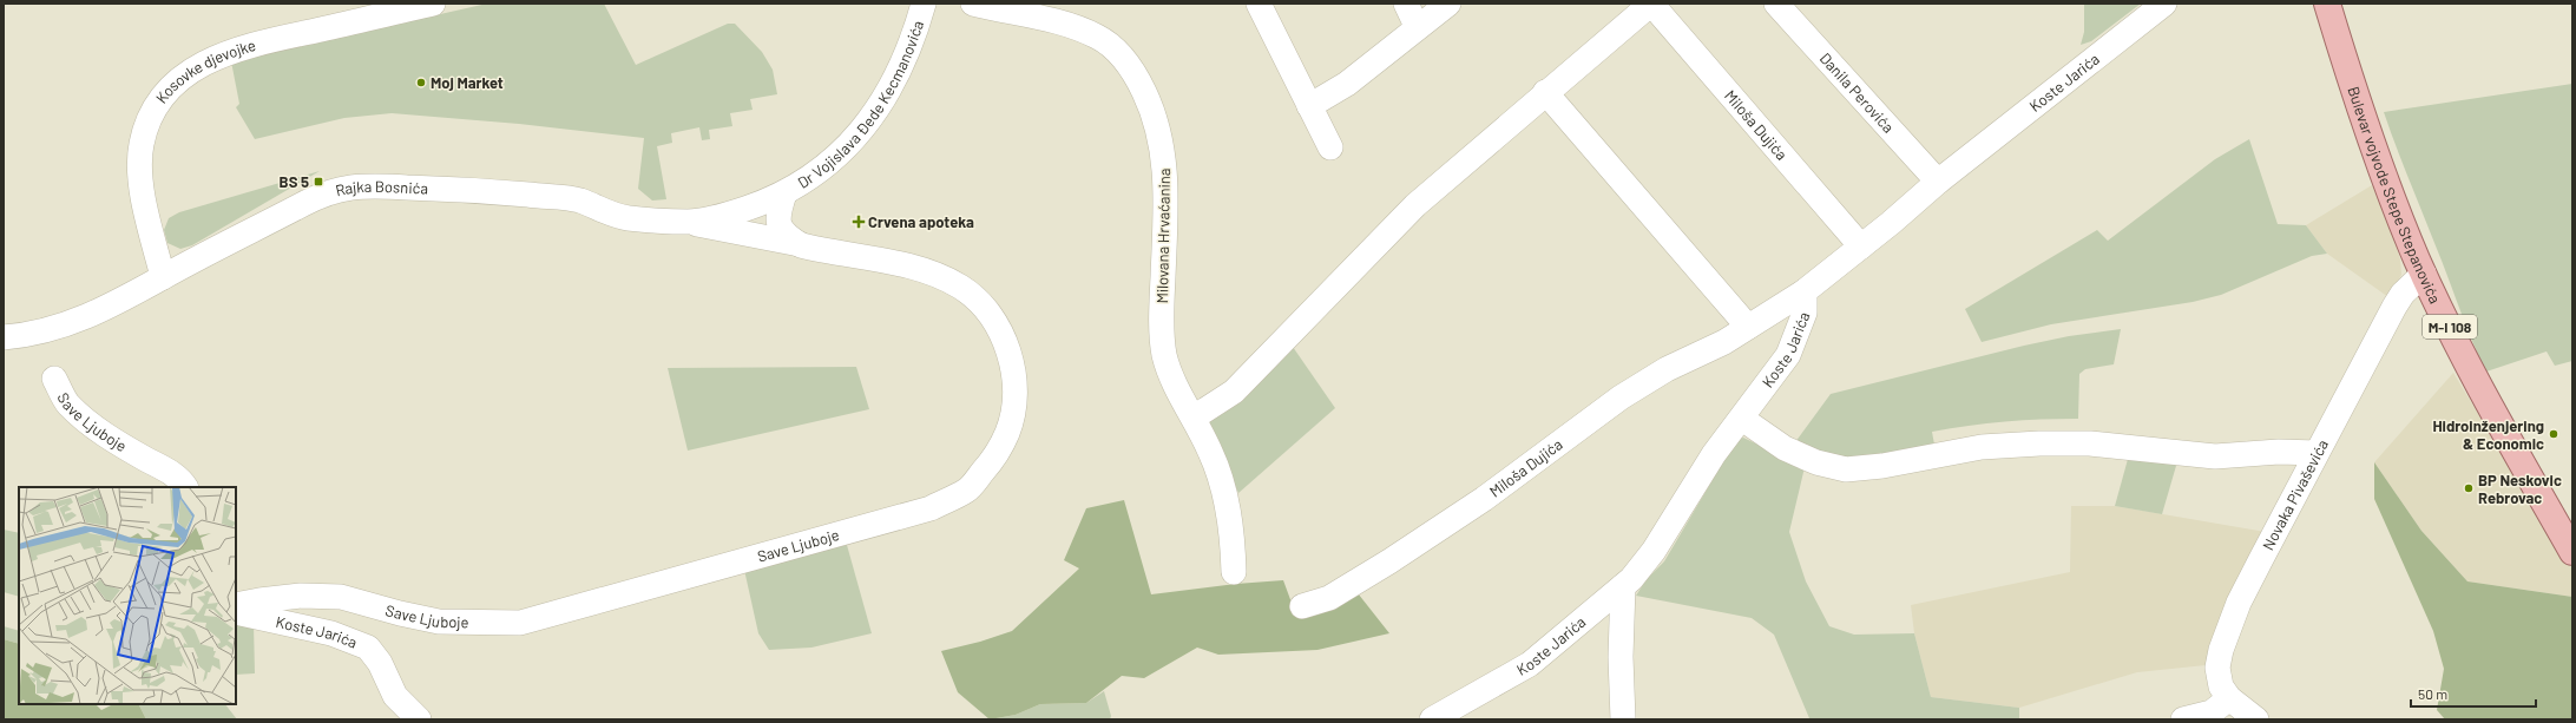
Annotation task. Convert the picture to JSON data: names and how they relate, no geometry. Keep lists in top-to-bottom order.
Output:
{
  "streets": {
    "main road": ["Bulevar vojvode Stepe Stepanovića", "M-I 108"],
    "street": [
      "Kosovke djevojke",
      "Koste Jarića",
      "Danila Perovića",
      "Dr Vojislava Đede Kecmanovića",
      "Miloša Dujića",
      "Rajka Bosnića",
      "Milovana Hrvaćanina",
      "Save Ljuboje",
      "Novaka Pivaševića"
    ]
  },
  "crossings": [
    ["Kosovke djevojke", "Rajka Bosnića"],
    ["Koste Jarića", "Danila Perovića"],
    ["Koste Jarića", "Miloša Dujića"],
    ["Dr Vojislava Đede Kecmanovića", "Rajka Bosnića"],
    ["Dr Vojislava Đede Kecmanovića", "Save Ljuboje"],
    ["Miloša Dujića", "Milovana Hrvaćanina"],
    ["Rajka Bosnića", "Save Ljuboje"],
    ["Bulevar vojvode Stepe Stepanovića", "Novaka Pivaševića"]
  ],
  "places": {
    "other": ["Moj Market", "Hidroinženjering & Economic", "BP Neskovic Rebrovac"],
    "transit": ["BS 5"],
    "health": ["Crvena apoteka"]
  },
  "scale_bar": "50 m"
}
